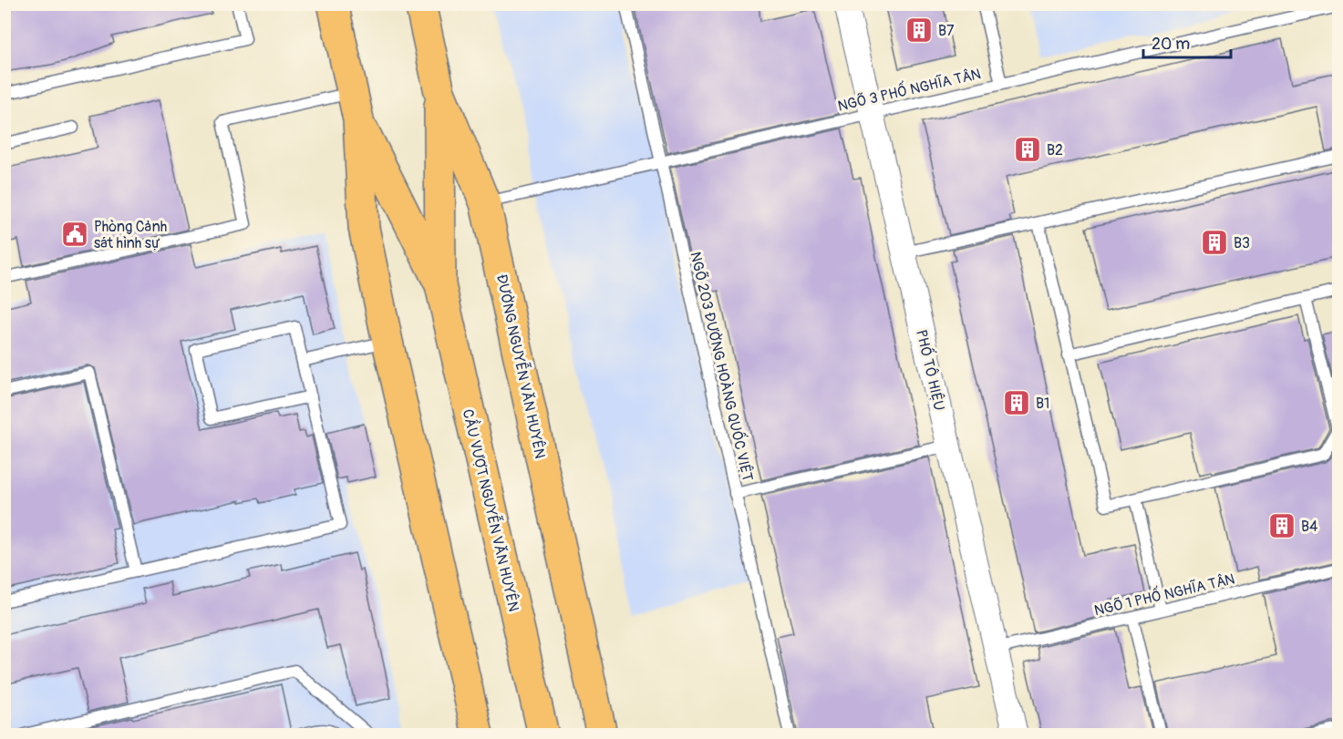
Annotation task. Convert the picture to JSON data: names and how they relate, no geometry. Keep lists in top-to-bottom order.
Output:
{
  "streets": {
    "main road": ["ĐƯỜNG NGUYỄN VĂN HUYÊN", "CẦU VƯỢT NGUYỄN VĂN HUYÊN"],
    "street": ["PHỐ TÔ HIỆU"],
    "lane": ["NGÕ 3 PHỐ NGHĨA TÂN", "NGÕ 203 ĐƯỜNG HOÀNG QUỐC VIỆT", "NGÕ 1 PHỐ NGHĨA TÂN"]
  },
  "crossings": [
    ["NGÕ 3 PHỐ NGHĨA TÂN", "ĐƯỜNG NGUYỄN VĂN HUYÊN"],
    ["NGÕ 3 PHỐ NGHĨA TÂN", "NGÕ 203 ĐƯỜNG HOÀNG QUỐC VIỆT"],
    ["NGÕ 3 PHỐ NGHĨA TÂN", "PHỐ TÔ HIỆU"],
    ["ĐƯỜNG NGUYỄN VĂN HUYÊN", "CẦU VƯỢT NGUYỄN VĂN HUYÊN"],
    ["PHỐ TÔ HIỆU", "NGÕ 1 PHỐ NGHĨA TÂN"]
  ],
  "places": {
    "building": [
      "B7",
      "B2",
      "B3",
      "B1",
      "B4"
    ],
    "public building": ["Phòng Cảnh sát hình sự"]
  },
  "scale_bar": "20 m"
}
